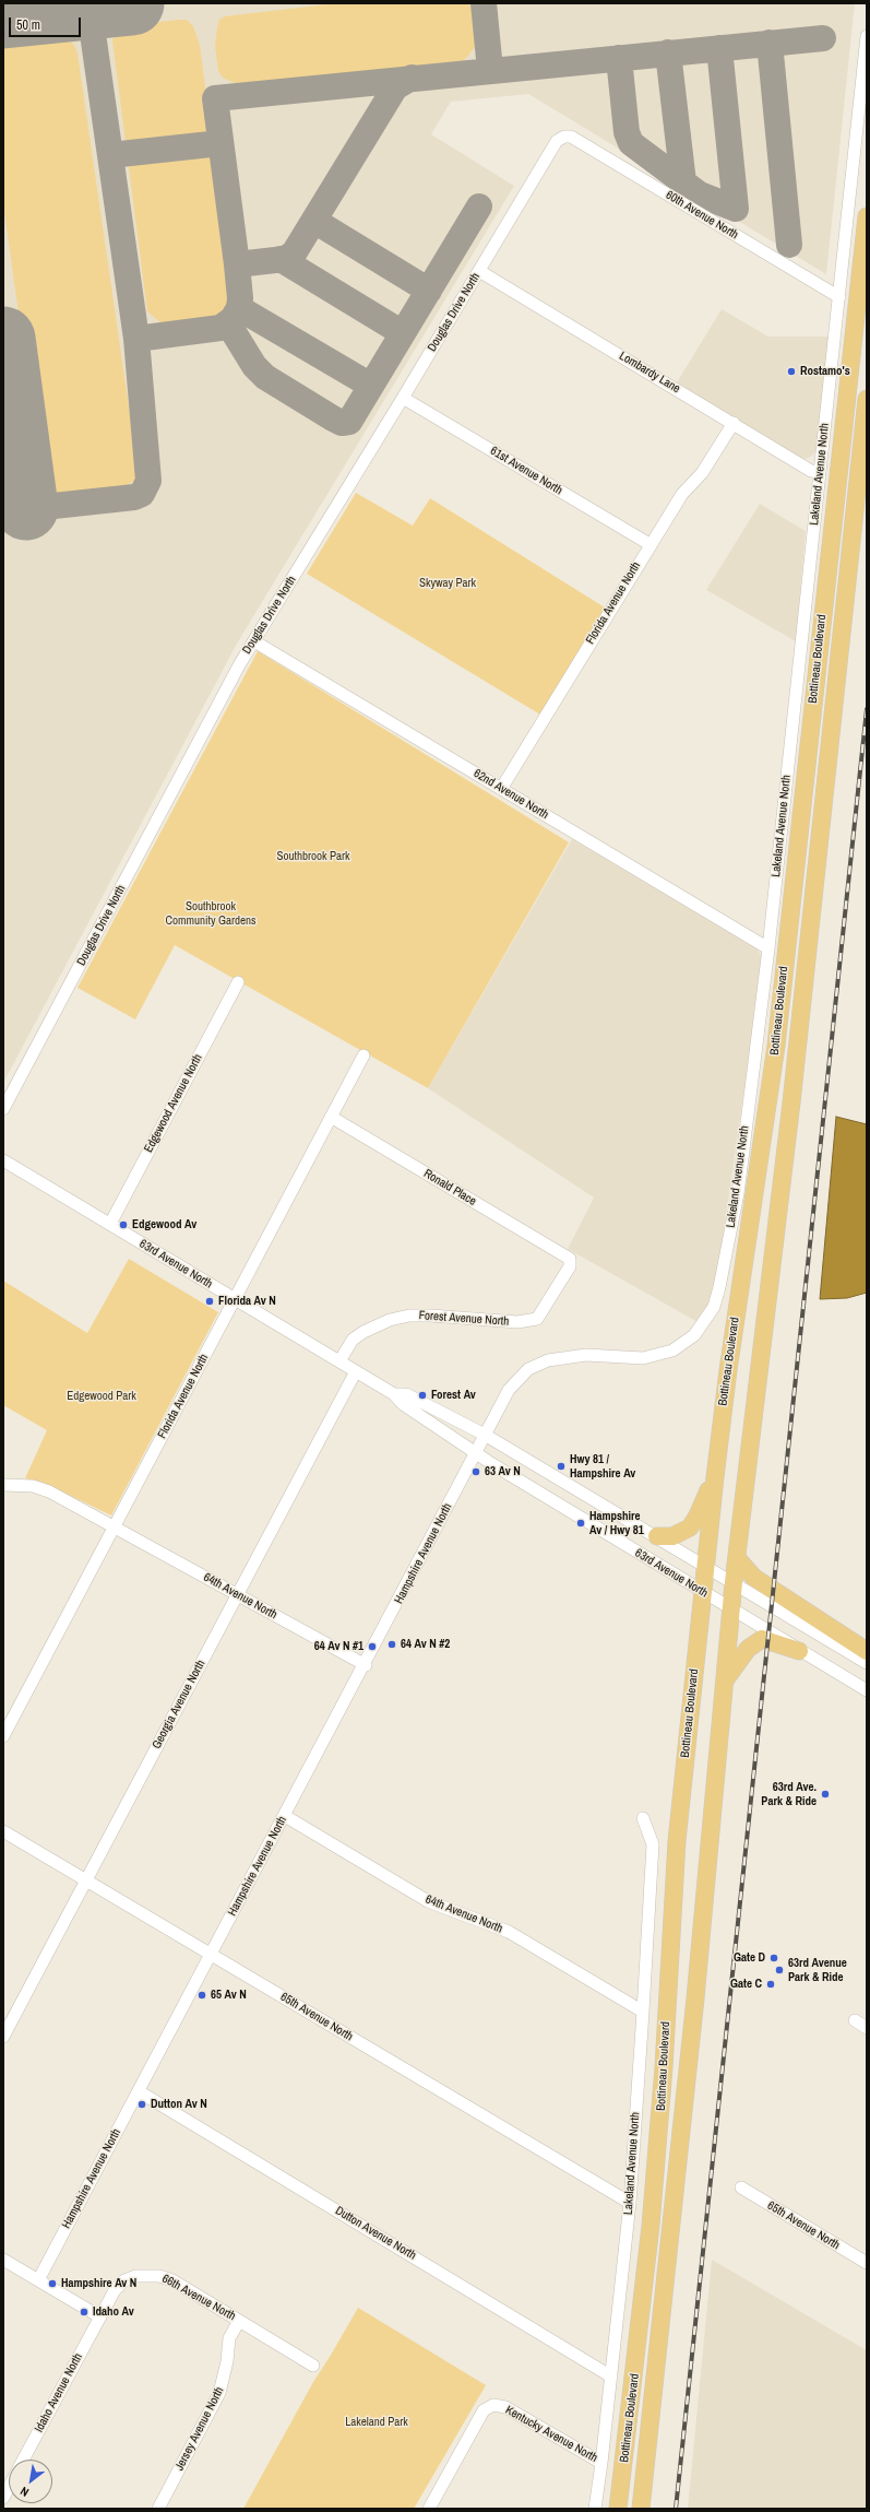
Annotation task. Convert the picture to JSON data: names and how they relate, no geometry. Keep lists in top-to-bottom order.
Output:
{
  "streets": {
    "highway": ["Bottineau Boulevard"],
    "street": [
      "60th Avenue North",
      "Douglas Drive North",
      "Lombardy Lane",
      "61st Avenue North",
      "Lakeland Avenue North",
      "Florida Avenue North",
      "62nd Avenue North",
      "Edgewood Avenue North",
      "Ronald Place",
      "63rd Avenue North",
      "Forest Avenue North",
      "Hampshire Avenue North",
      "64th Avenue North",
      "Georgia Avenue North",
      "65th Avenue North",
      "Dutton Avenue North",
      "66th Avenue North",
      "Idaho Avenue North",
      "Jersey Avenue North",
      "Kentucky Avenue North"
    ]
  },
  "crossings": [
    ["60th Avenue North", "Douglas Drive North"],
    ["60th Avenue North", "Lakeland Avenue North"],
    ["Douglas Drive North", "Lombardy Lane"],
    ["Douglas Drive North", "61st Avenue North"],
    ["Douglas Drive North", "62nd Avenue North"],
    ["Lombardy Lane", "Lakeland Avenue North"],
    ["Lombardy Lane", "Florida Avenue North"],
    ["61st Avenue North", "Florida Avenue North"],
    ["Lakeland Avenue North", "62nd Avenue North"],
    ["Lakeland Avenue North", "63rd Avenue North"],
    ["Lakeland Avenue North", "Hampshire Avenue North"],
    ["Lakeland Avenue North", "64th Avenue North"],
    ["Lakeland Avenue North", "65th Avenue North"],
    ["Lakeland Avenue North", "Dutton Avenue North"],
    ["Lakeland Avenue North", "Kentucky Avenue North"],
    ["Florida Avenue North", "62nd Avenue North"],
    ["Florida Avenue North", "Ronald Place"],
    ["Florida Avenue North", "63rd Avenue North"],
    ["Florida Avenue North", "64th Avenue North"],
    ["Bottineau Boulevard", "63rd Avenue North"],
    ["Edgewood Avenue North", "63rd Avenue North"],
    ["Ronald Place", "Forest Avenue North"],
    ["63rd Avenue North", "Forest Avenue North"],
    ["63rd Avenue North", "Hampshire Avenue North"],
    ["63rd Avenue North", "Georgia Avenue North"],
    ["Hampshire Avenue North", "64th Avenue North"],
    ["Hampshire Avenue North", "65th Avenue North"],
    ["Hampshire Avenue North", "Dutton Avenue North"],
    ["64th Avenue North", "Georgia Avenue North"],
    ["Georgia Avenue North", "65th Avenue North"],
    ["66th Avenue North", "Idaho Avenue North"],
    ["66th Avenue North", "Jersey Avenue North"]
  ],
  "parks": [
    "Skyway Park",
    "Southbrook Park",
    "Southbrook Community Gardens",
    "Edgewood Park",
    "Lakeland Park"
  ],
  "places": [
    "Rostamo's",
    "Edgewood Av",
    "Florida Av N",
    "Forest Av",
    "Hwy 81 / Hampshire Av",
    "63 Av N",
    "Hampshire Av / Hwy 81",
    "64 Av N #2",
    "64 Av N #1",
    "63rd Ave. Park & Ride",
    "Gate D",
    "63rd Avenue Park & Ride",
    "Gate C",
    "65 Av N",
    "Dutton Av N",
    "Hampshire Av N",
    "Idaho Av"
  ],
  "scale_bar": "50 m",
  "north": "bottom left"
}
